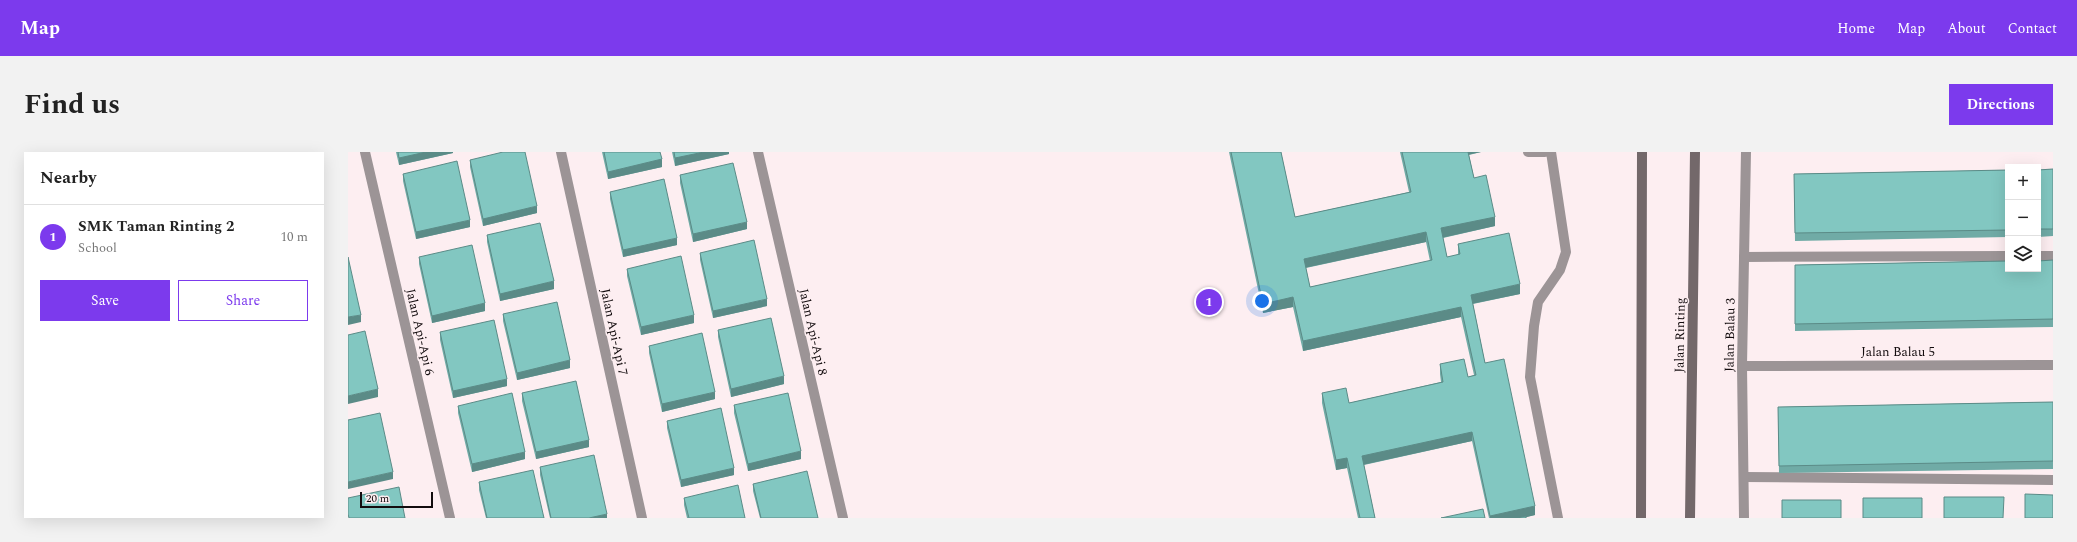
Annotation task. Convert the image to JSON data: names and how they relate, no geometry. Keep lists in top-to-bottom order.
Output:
{
  "streets": {
    "main road": ["Jalan Rinting"],
    "street": [
      "Jalan Api-Api 6",
      "Jalan Api-Api 7",
      "Jalan Api-Api 8",
      "Jalan Balau 3",
      "Jalan Balau 5"
    ]
  },
  "crossings": [
    ["Jalan Balau 3", "Jalan Balau 5"]
  ],
  "scale_bar": "20 m",
  "page": {
    "header": "Map",
    "nav": [
      "Home",
      "Map",
      "About",
      "Contact"
    ],
    "title": "Find us",
    "buttons": [
      "Directions",
      ["Save", "Share"]
    ],
    "heading": "Nearby",
    "map_buttons": ["+", "−"],
    "list": [
      {
        "mark": "1",
        "name": "SMK Taman Rinting 2",
        "note": "School",
        "value": "10 m"
      }
    ],
    "pins": "1",
    "scale": "20 m"
  }
}
